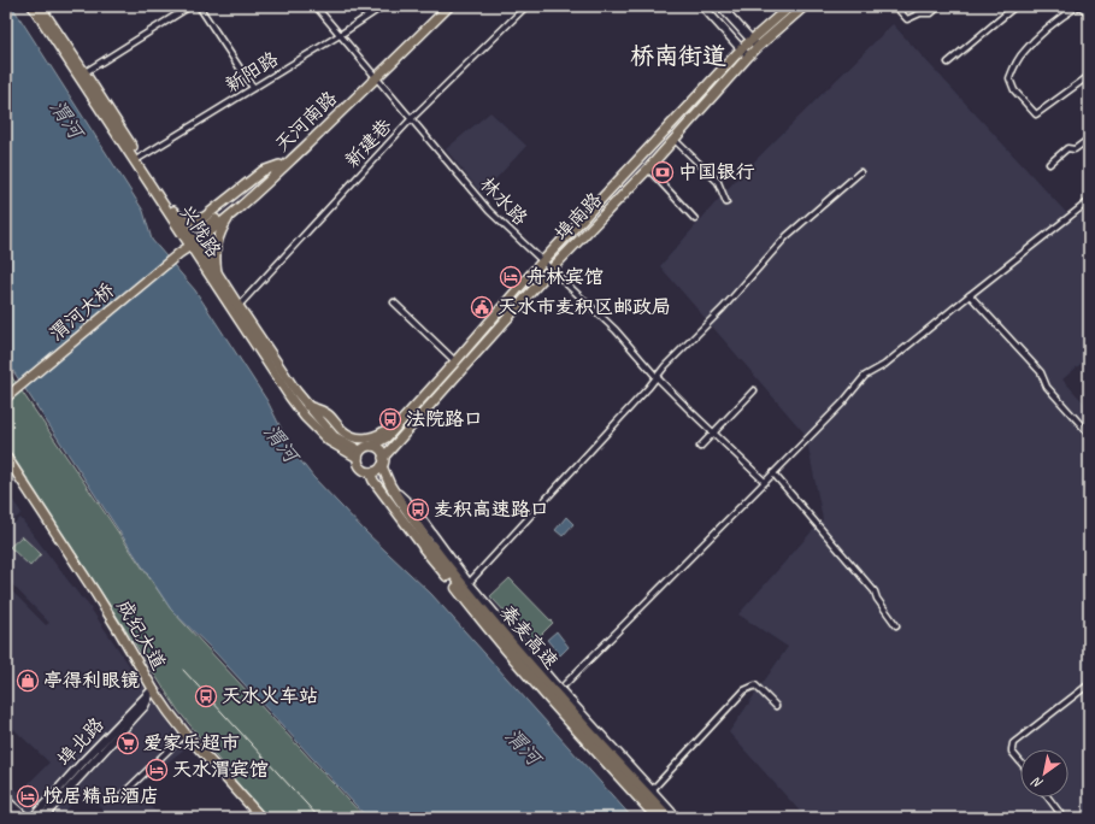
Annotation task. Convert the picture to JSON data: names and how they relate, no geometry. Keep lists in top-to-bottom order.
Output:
{
  "streets": {
    "highway": ["秦麦高速"],
    "main road": [
      "天河南路",
      "埠南路",
      "兴陇路",
      "渭河大桥",
      "成纪大道",
      "埠北路"
    ],
    "street": ["新阳路", "新建巷", "林水路"]
  },
  "crossings": [
    ["新阳路", "林水路"],
    ["新阳路", "兴陇路"],
    ["天河南路", "林水路"],
    ["天河南路", "兴陇路"],
    ["天河南路", "渭河大桥"],
    ["新建巷", "林水路"],
    ["新建巷", "兴陇路"],
    ["林水路", "埠南路"],
    ["埠南路", "兴陇路"],
    ["埠南路", "秦麦高速"],
    ["兴陇路", "秦麦高速"],
    ["成纪大道", "埠北路"]
  ],
  "districts": ["桥南街道"],
  "water": ["渭河"],
  "places": {
    "bank": ["中国银行"],
    "hotel": ["舟林宾馆", "天水渭宾馆", "悦居精品酒店"],
    "public building": ["天水市麦积区邮政局"],
    "bus stop": ["法院路口", "麦积高速路口", "天水火车站"],
    "shop": ["亭得利眼镜"],
    "supermarket": ["爱家乐超市"]
  },
  "north": "bottom left"
}
